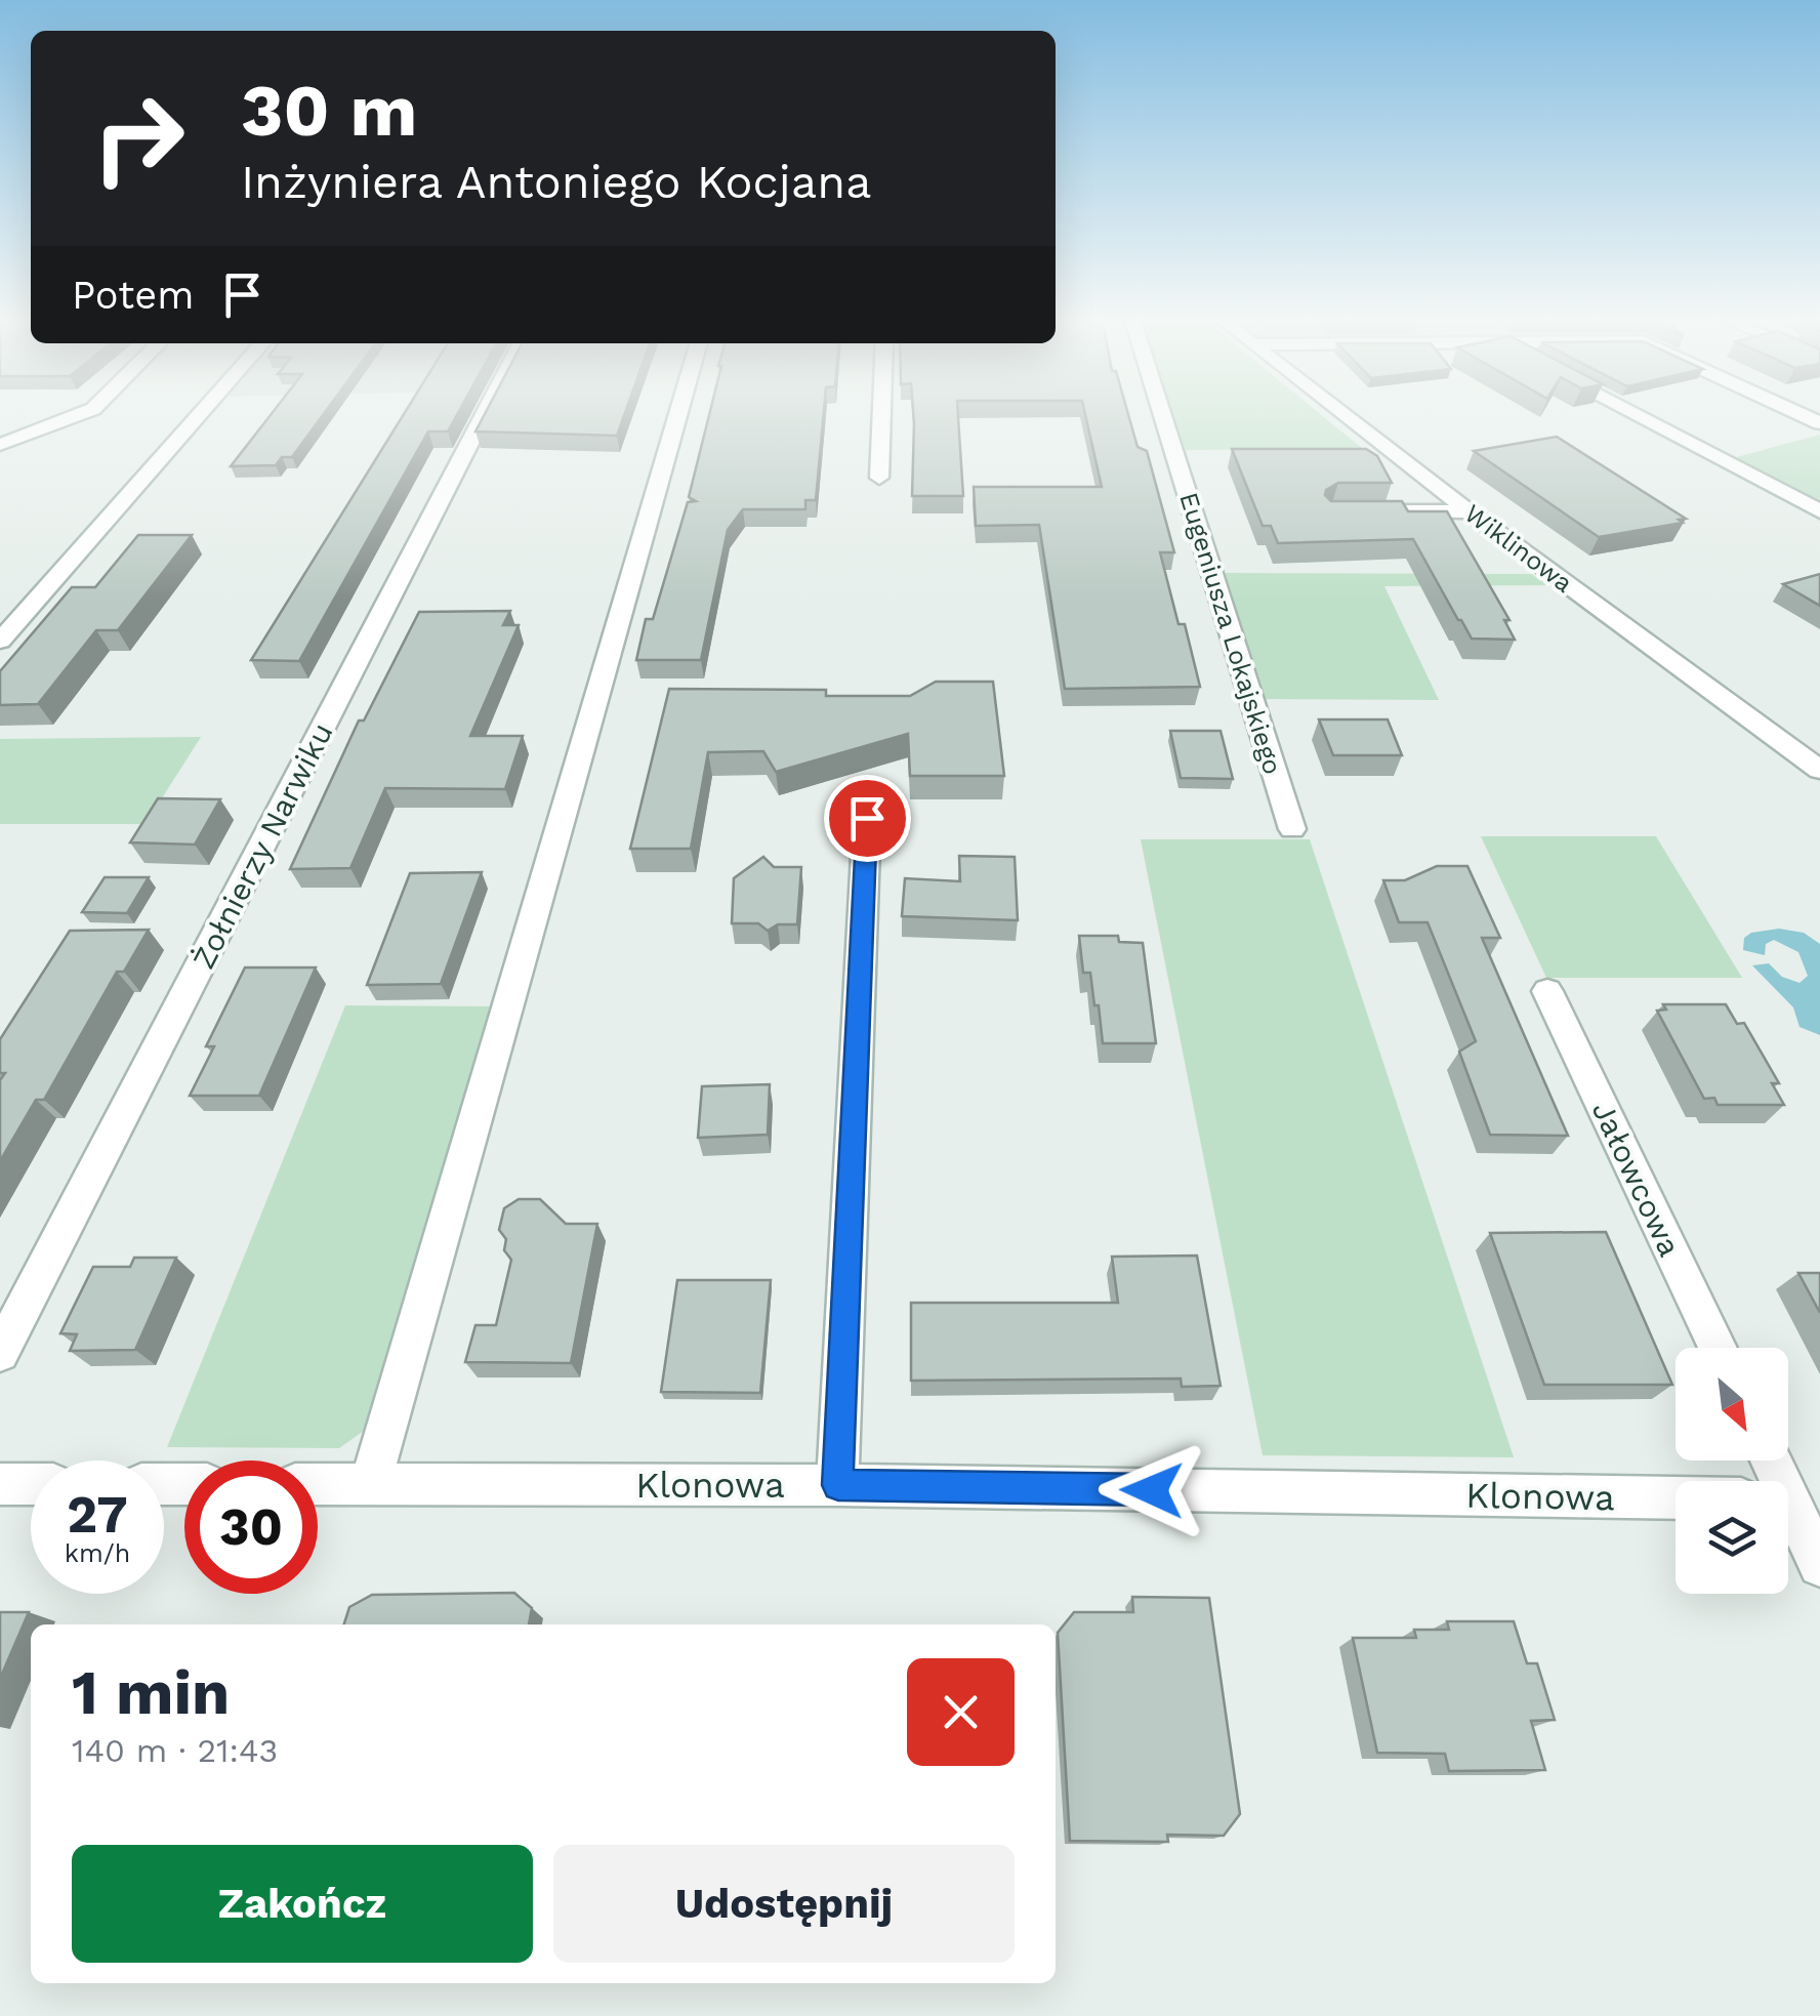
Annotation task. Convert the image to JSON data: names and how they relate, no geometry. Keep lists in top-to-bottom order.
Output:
{
  "streets": {
    "street": [
      "Wiklinowa",
      "Eugeniusza Lokajskiego",
      "Żołnierzy Narwiku",
      "Jałowcowa",
      "Klonowa"
    ]
  },
  "north": "bottom right",
  "page": {
    "turn": ["30 m", "Inżyniera Antoniego Kocjana"],
    "then": "Potem",
    "speed": "27 km/h",
    "limit": "30",
    "heading": ["1 min", "140 m · 21:43"],
    "buttons": ["Zakończ", "Udostępnij"]
  }
}
